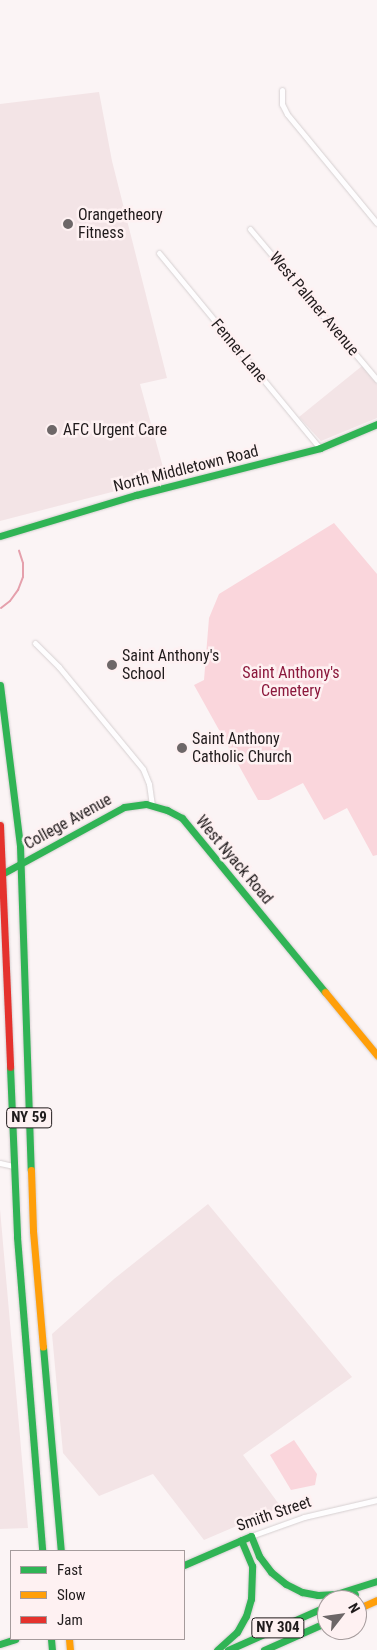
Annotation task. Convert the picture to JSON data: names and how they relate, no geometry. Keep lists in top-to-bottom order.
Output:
{
  "streets": {
    "main road": [
      "North Middletown Road",
      "College Avenue",
      "West Nyack Road",
      "NY 59",
      "Smith Street",
      "NY 304"
    ],
    "street": ["West Palmer Avenue", "Fenner Lane"]
  },
  "crossings": [
    ["Fenner Lane", "North Middletown Road"],
    ["College Avenue", "West Nyack Road"],
    ["College Avenue", "NY 59"]
  ],
  "parks": ["Saint Anthony's Cemetery"],
  "places": [
    "Orangetheory Fitness",
    "AFC Urgent Care",
    "Saint Anthony's School",
    "Saint Anthony Catholic Church"
  ],
  "legend": ["Fast", "Slow", "Jam"],
  "north": "top right"
}
